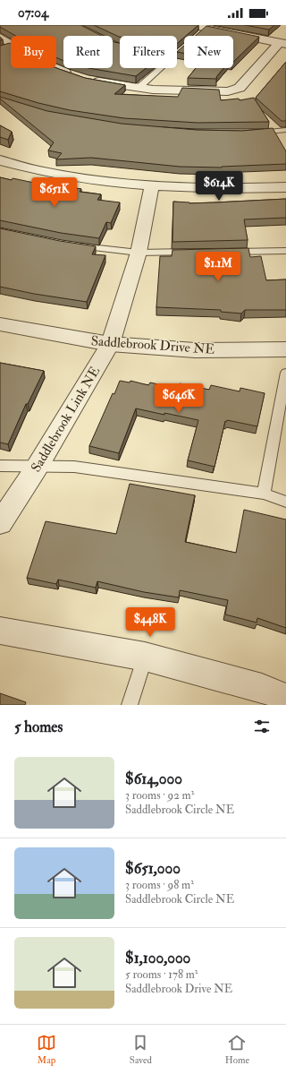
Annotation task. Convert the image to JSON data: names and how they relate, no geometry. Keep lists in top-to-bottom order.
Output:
{
  "streets": {
    "street": ["Saddlebrook Drive NE", "Saddlebrook Link NE"]
  },
  "crossings": [
    ["Saddlebrook Drive NE", "Saddlebrook Link NE"]
  ],
  "page": {
    "status": "07:04",
    "chip": [
      "Buy",
      "Rent",
      "Filters",
      "New"
    ],
    "price": [
      "$614K",
      "$651K",
      "$1.1M",
      "$646K",
      "$448K"
    ],
    "heading": "5 homes",
    "list": [
      {
        "name": "$614,000",
        "note": "3 rooms · 92 m² · Saddlebrook Circle NE"
      },
      {
        "name": "$651,000",
        "note": "3 rooms · 98 m² · Saddlebrook Circle NE"
      },
      {
        "name": "$1,100,000",
        "note": "5 rooms · 178 m² · Saddlebrook Drive NE"
      }
    ],
    "tabs": ["Map", "Saved", "Home"]
  }
}
